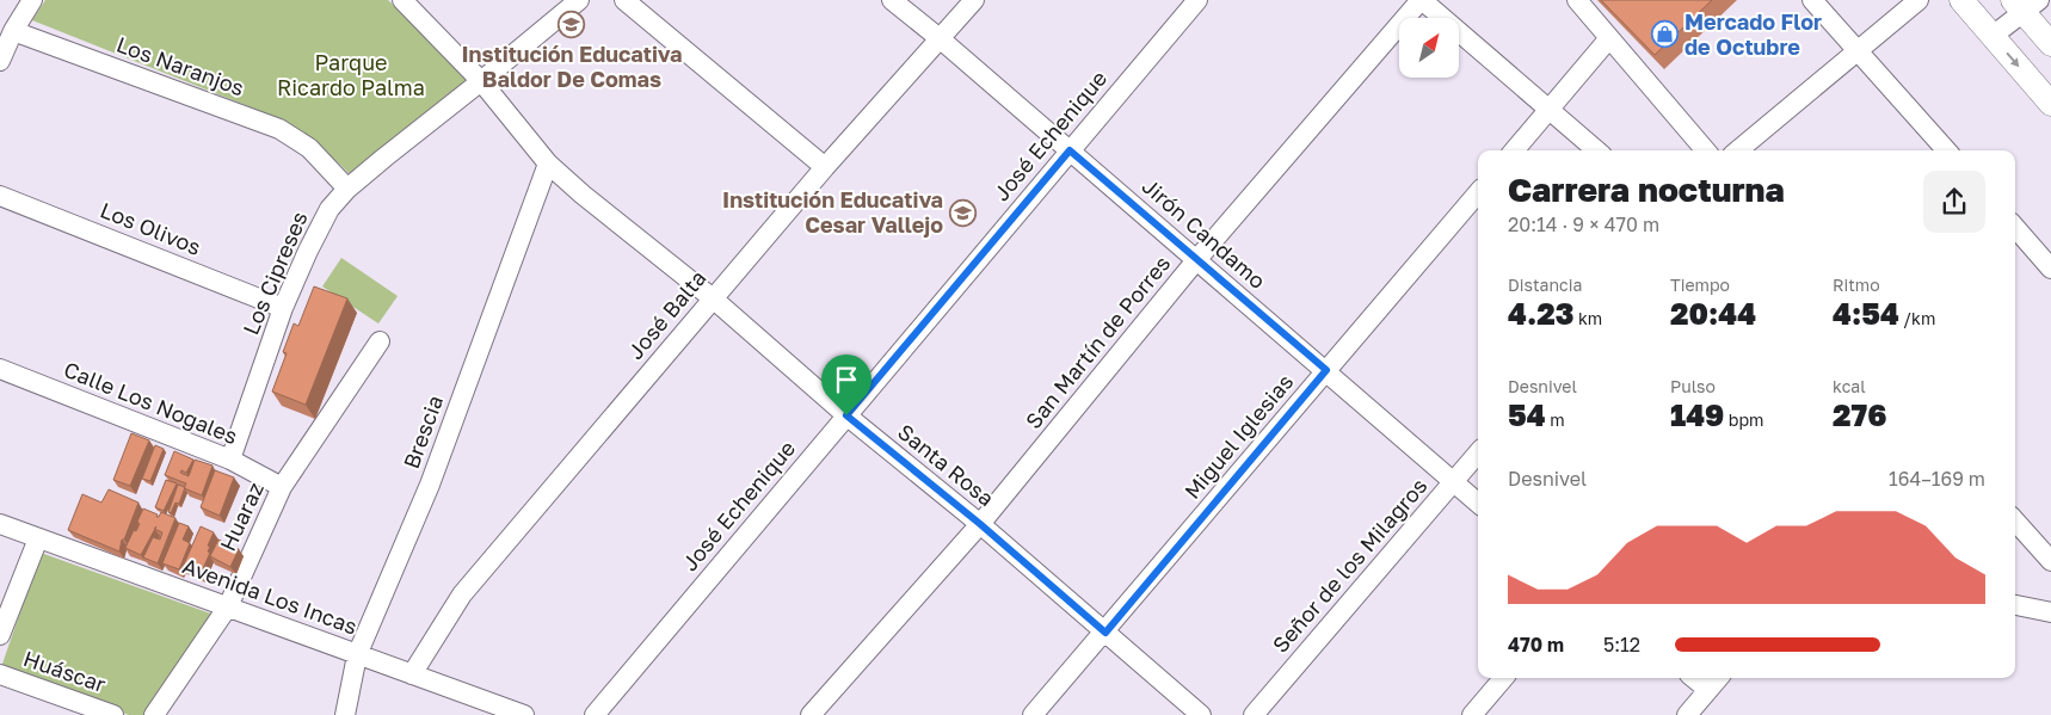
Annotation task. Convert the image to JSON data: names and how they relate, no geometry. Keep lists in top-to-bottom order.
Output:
{
  "streets": {
    "street": [
      "Los Naranjos",
      "José Echenique",
      "Los Olivos",
      "Jirón Candamo",
      "Los Cipreses",
      "José Balta",
      "San Martín de Porres",
      "Calle Los Nogales",
      "Brescia",
      "Miguel Iglesias",
      "Santa Rosa",
      "Huaraz",
      "Señor de los Milagros",
      "Avenida Los Incas",
      "Huáscar"
    ]
  },
  "crossings": [
    ["Los Naranjos", "Los Cipreses"],
    ["José Echenique", "Jirón Candamo"],
    ["José Echenique", "Santa Rosa"],
    ["Los Olivos", "Los Cipreses"],
    ["Jirón Candamo", "José Balta"],
    ["Jirón Candamo", "San Martín de Porres"],
    ["Jirón Candamo", "Miguel Iglesias"],
    ["Jirón Candamo", "Señor de los Milagros"],
    ["Los Cipreses", "Calle Los Nogales"],
    ["Los Cipreses", "Santa Rosa"],
    ["José Balta", "Santa Rosa"],
    ["José Balta", "Avenida Los Incas"],
    ["San Martín de Porres", "Santa Rosa"],
    ["Calle Los Nogales", "Huaraz"],
    ["Brescia", "Santa Rosa"],
    ["Brescia", "Avenida Los Incas"],
    ["Miguel Iglesias", "Santa Rosa"],
    ["Huaraz", "Avenida Los Incas"]
  ],
  "parks": ["Parque Ricardo Palma"],
  "places": {
    "school or university": ["Institución Educativa Baldor De Comas", "Institución Educativa Cesar Vallejo"],
    "shop": ["Mercado Flor de Octubre"]
  },
  "north": "top right",
  "page": {
    "heading": ["Carrera nocturna", "20:14 · 9 × 470 m"],
    "stats": [
      ["Distancia", "4.23 km"],
      ["Tiempo", "20:44"],
      ["Ritmo", "4:54 /km"],
      ["Desnivel", "54 m"],
      ["Pulso", "149 bpm"],
      ["kcal", "276"]
    ],
    "chart": ["Desnivel", "164–169 m"],
    "list": [
      {
        "name": "470 m",
        "note": "5:12"
      }
    ]
  }
}
